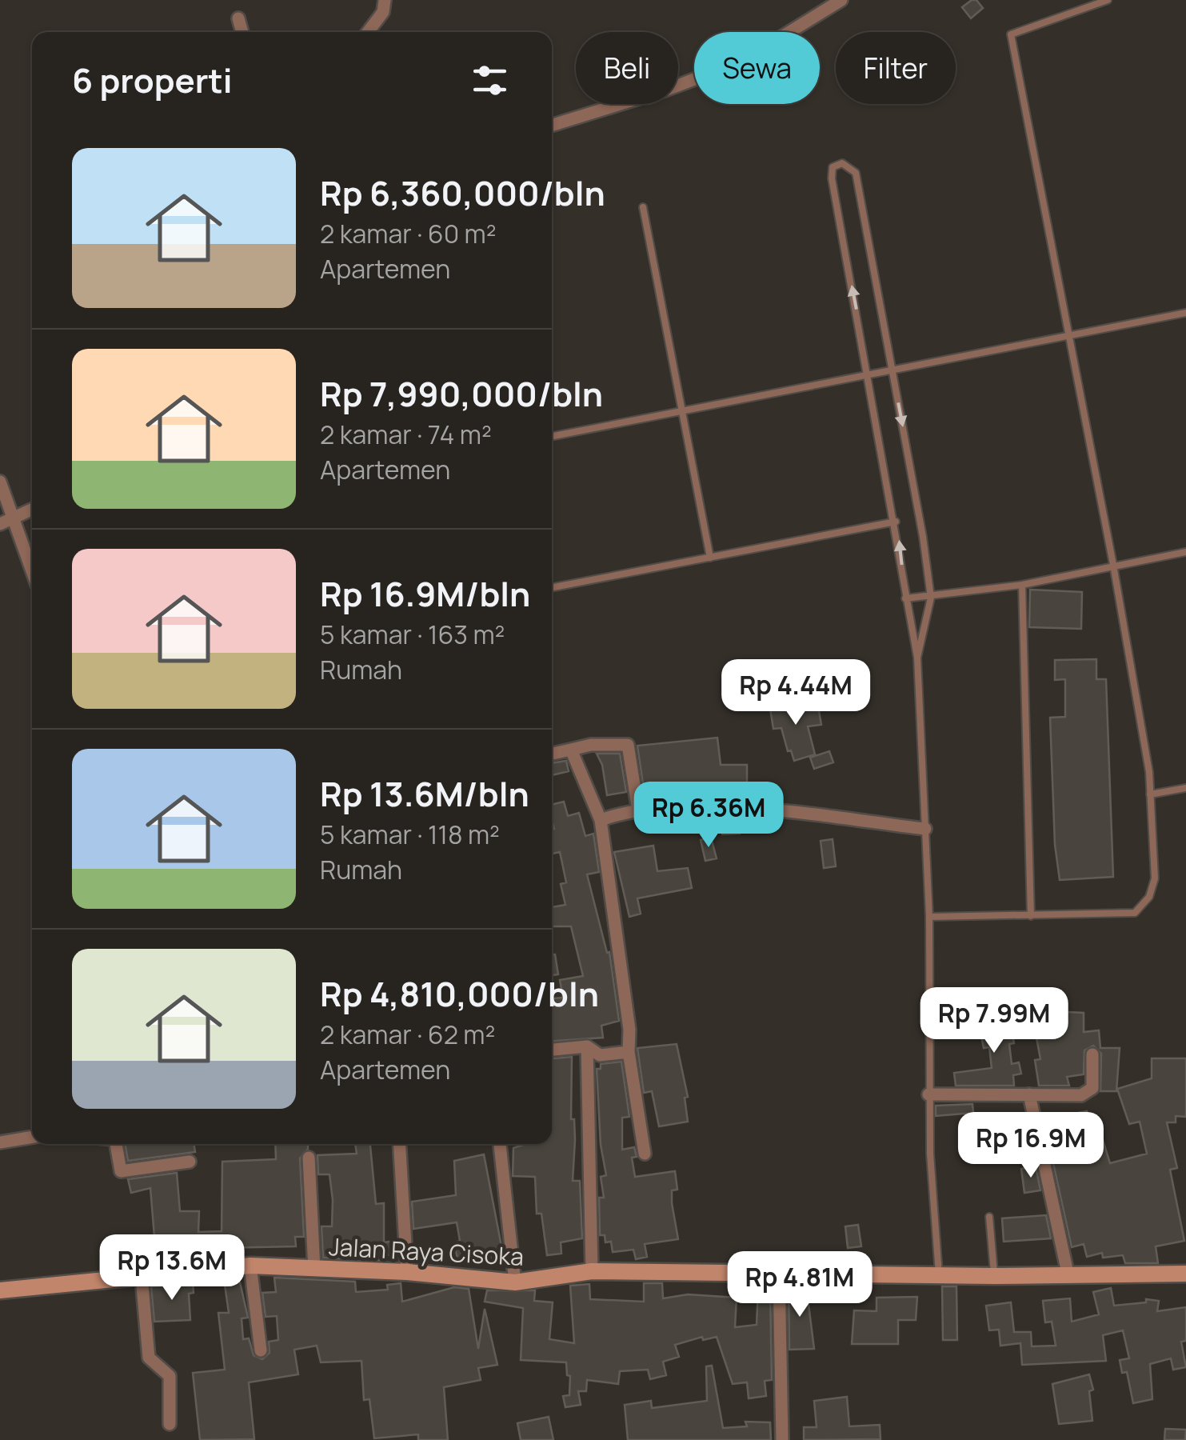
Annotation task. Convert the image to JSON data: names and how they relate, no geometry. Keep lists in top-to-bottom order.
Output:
{
  "streets": {
    "street": ["Jalan Raya Cisoka"]
  },
  "page": {
    "chip": ["Beli", "Sewa", "Filter"],
    "heading": "6 properti",
    "list": [
      {
        "name": "Rp 6,360,000/bln",
        "note": "2 kamar · 60 m² · Apartemen"
      },
      {
        "name": "Rp 7,990,000/bln",
        "note": "2 kamar · 74 m² · Apartemen"
      },
      {
        "name": "Rp 16.9M/bln",
        "note": "5 kamar · 163 m² · Rumah"
      },
      {
        "name": "Rp 13.6M/bln",
        "note": "5 kamar · 118 m² · Rumah"
      },
      {
        "name": "Rp 4,810,000/bln",
        "note": "2 kamar · 62 m² · Apartemen"
      }
    ],
    "price": [
      "Rp 4.44M",
      "Rp 6.36M",
      "Rp 7.99M",
      "Rp 16.9M",
      "Rp 13.6M",
      "Rp 4.81M"
    ]
  }
}
